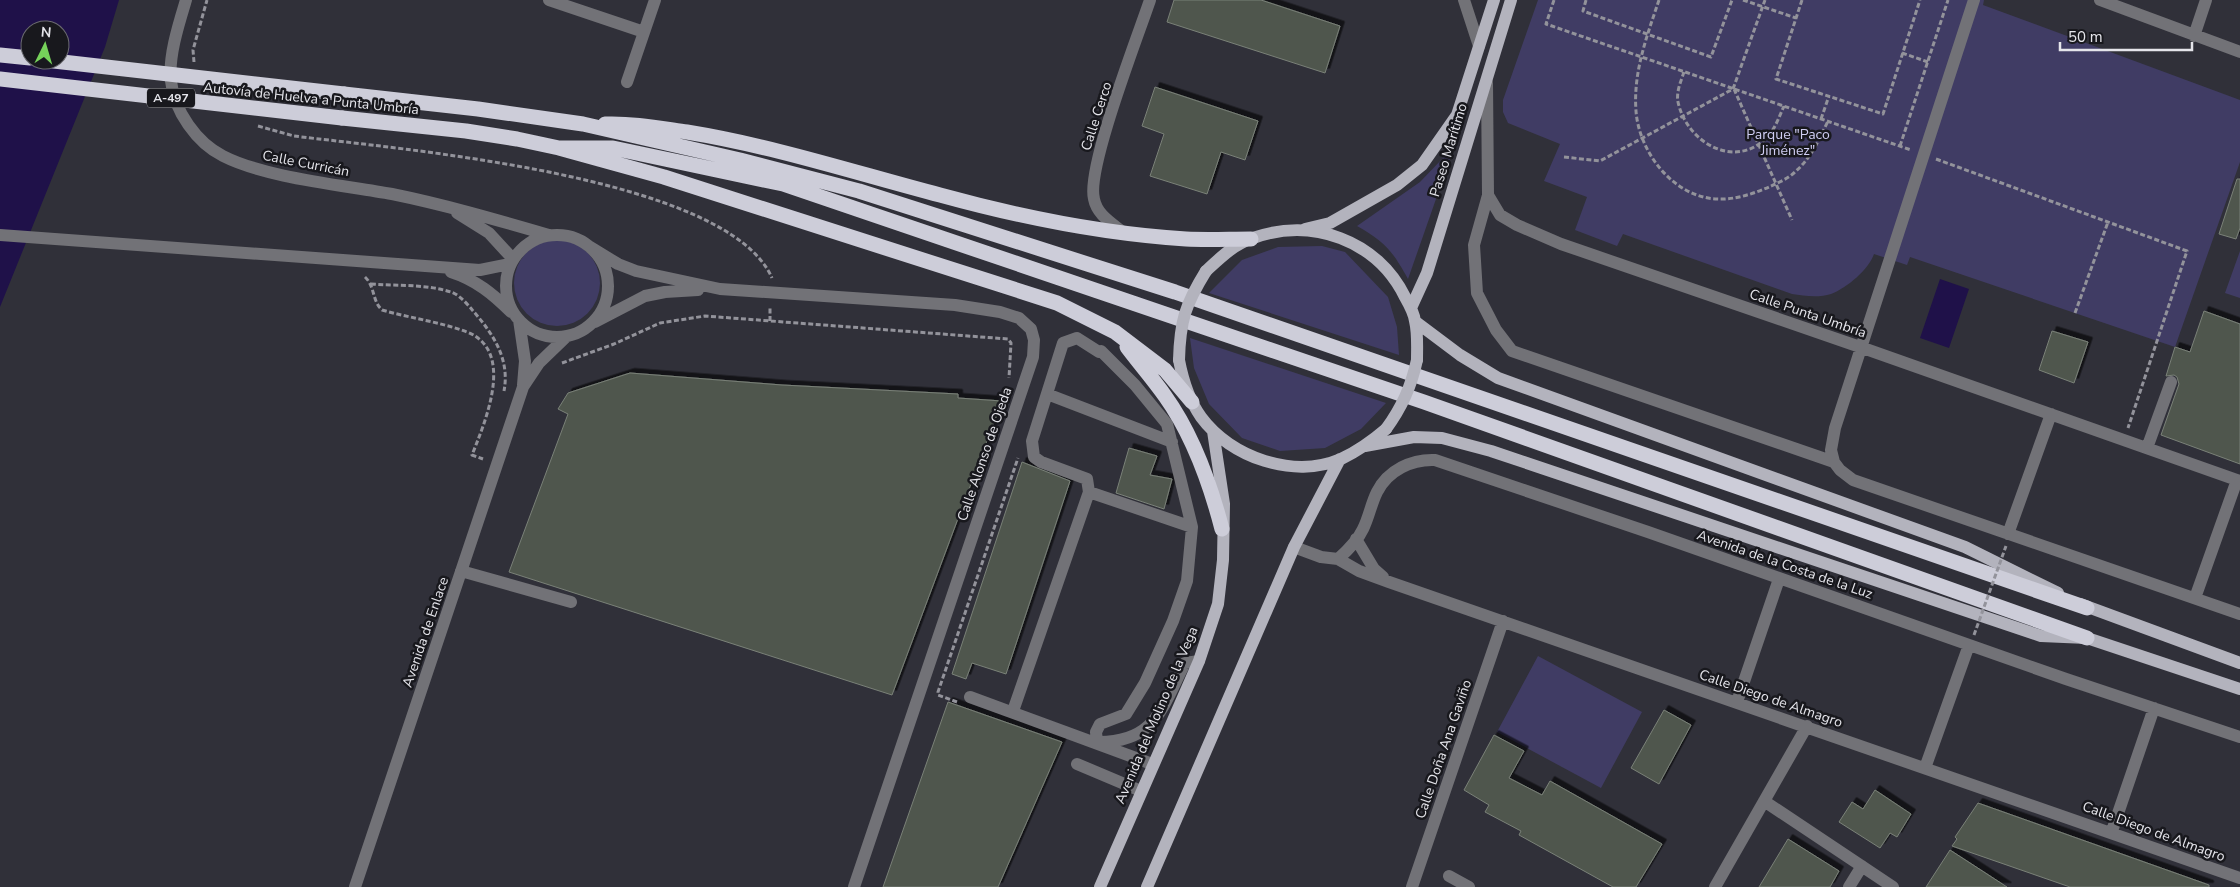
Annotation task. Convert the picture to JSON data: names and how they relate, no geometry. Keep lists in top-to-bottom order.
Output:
{
  "streets": {
    "highway": ["A-497", "Autovía de Huelva a Punta Umbría"],
    "main road": ["Paseo Marítimo", "Avenida del Molino de la Vega"],
    "street": [
      "Calle Cerco",
      "Calle Curricán",
      "Calle Punta Umbría",
      "Calle Alonso de Ojeda",
      "Avenida de la Costa de la Luz",
      "Avenida de Enlace",
      "Calle Diego de Almagro",
      "Calle Doña Ana Gaviño"
    ]
  },
  "crossings": [
    ["Calle Curricán", "Calle Alonso de Ojeda"],
    ["Calle Curricán", "Avenida de Enlace"],
    ["Calle Alonso de Ojeda", "Avenida de Enlace"],
    ["Avenida de la Costa de la Luz", "Calle Diego de Almagro"],
    ["Calle Diego de Almagro", "Calle Doña Ana Gaviño"]
  ],
  "parks": ["Parque \"Paco Jiménez\""],
  "scale_bar": "50 m",
  "north": "top"
}
